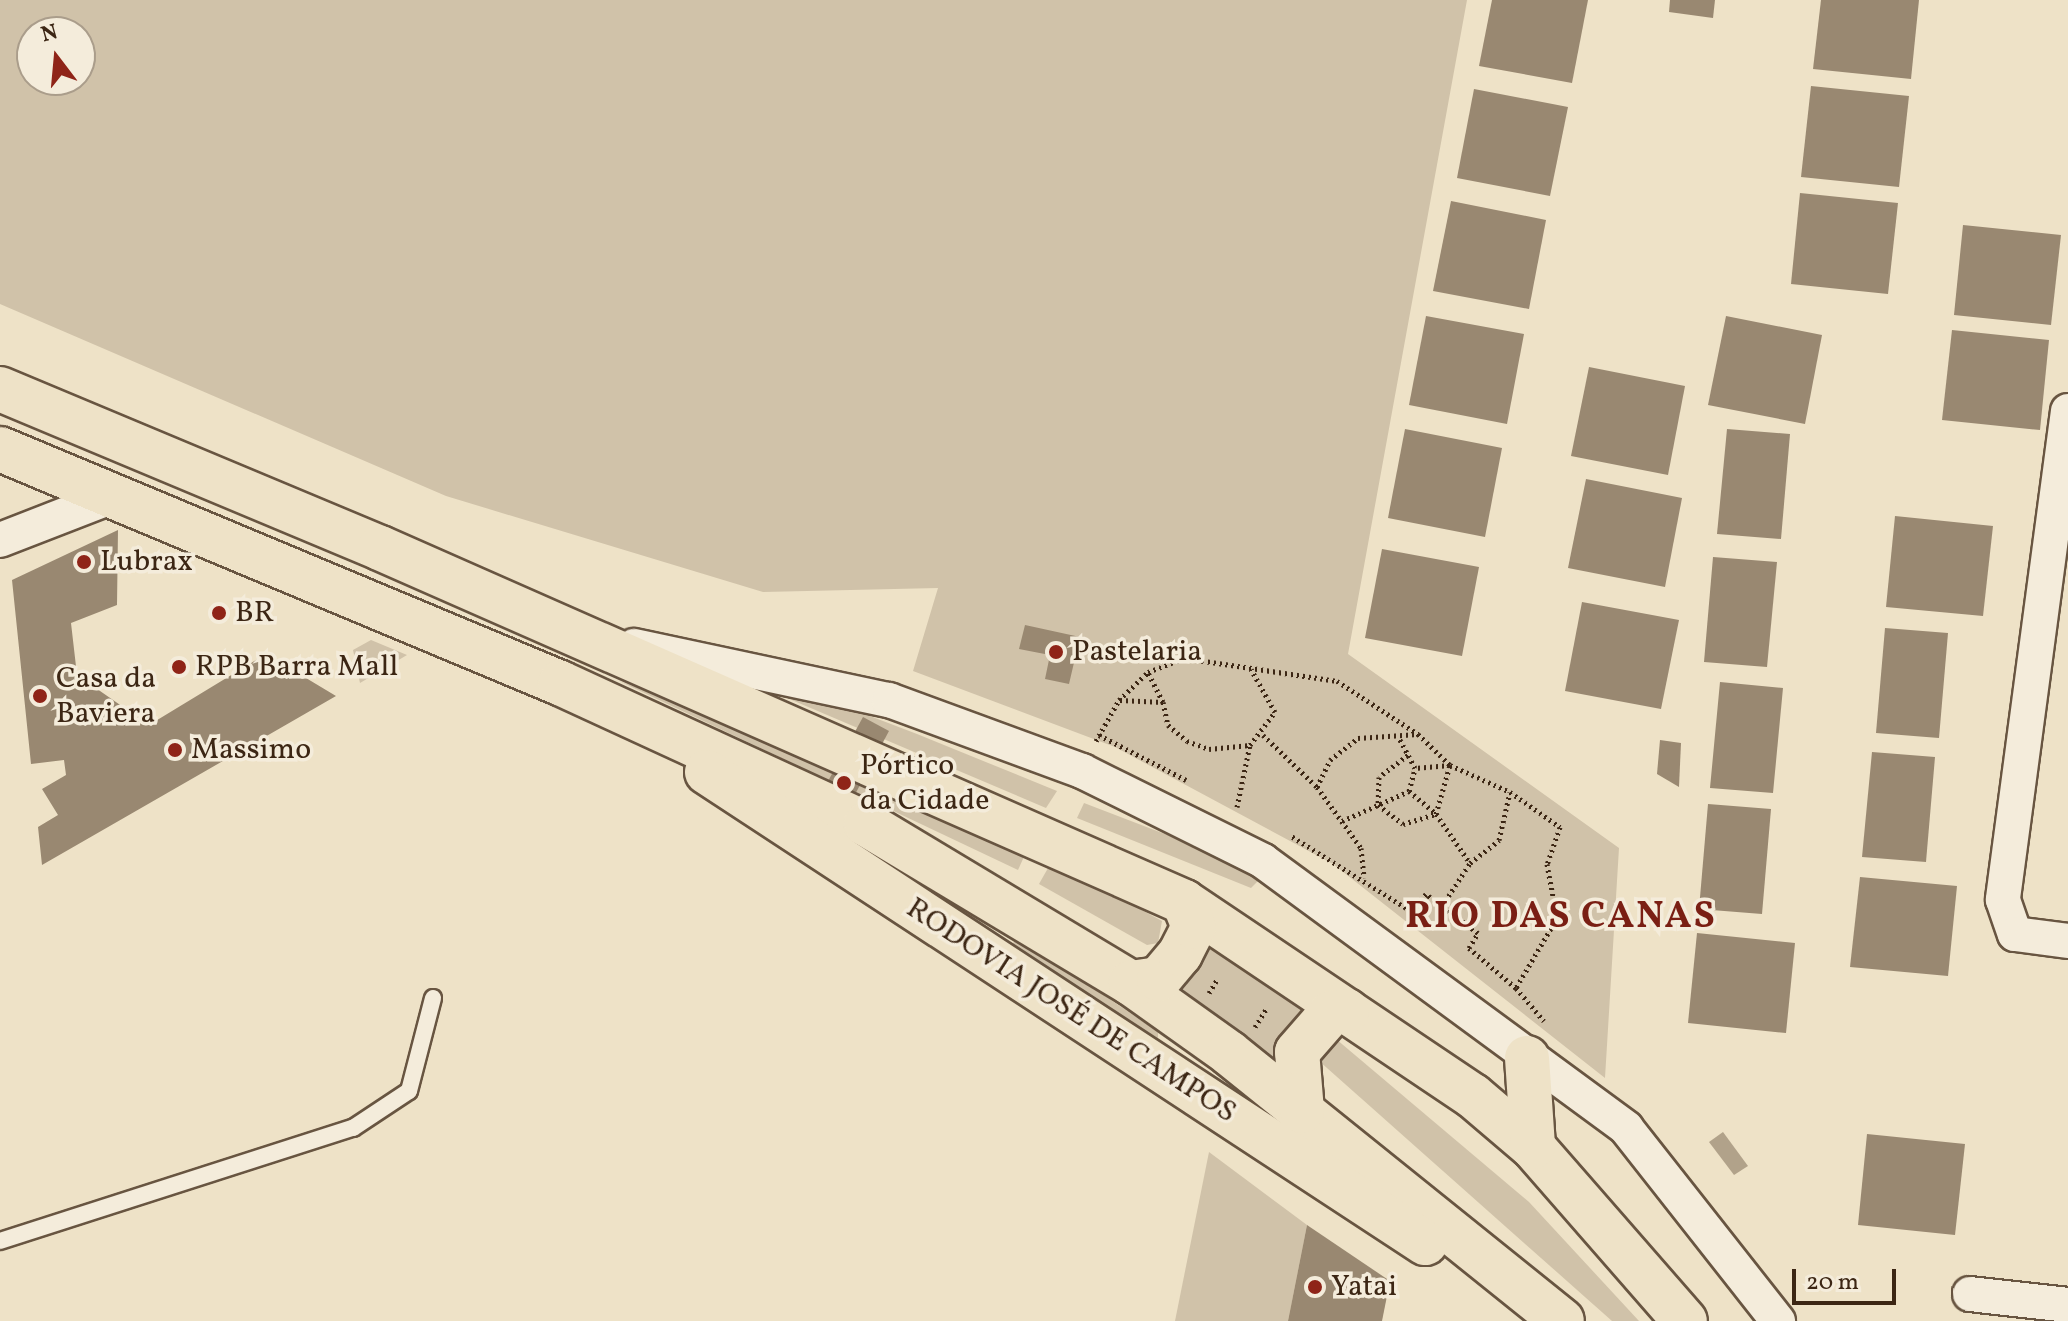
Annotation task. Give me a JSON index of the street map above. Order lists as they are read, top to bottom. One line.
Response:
{"streets":{"main road":["RODOVIA JOSÉ DE CAMPOS"]},"districts":["RIO DAS CANAS"],"places":["Lubrax","BR","Pastelaria","RPB Barra Mall","Casa da Baviera","Massimo","Pórtico da Cidade","Yatai"],"scale_bar":"20 m","north":"top"}
